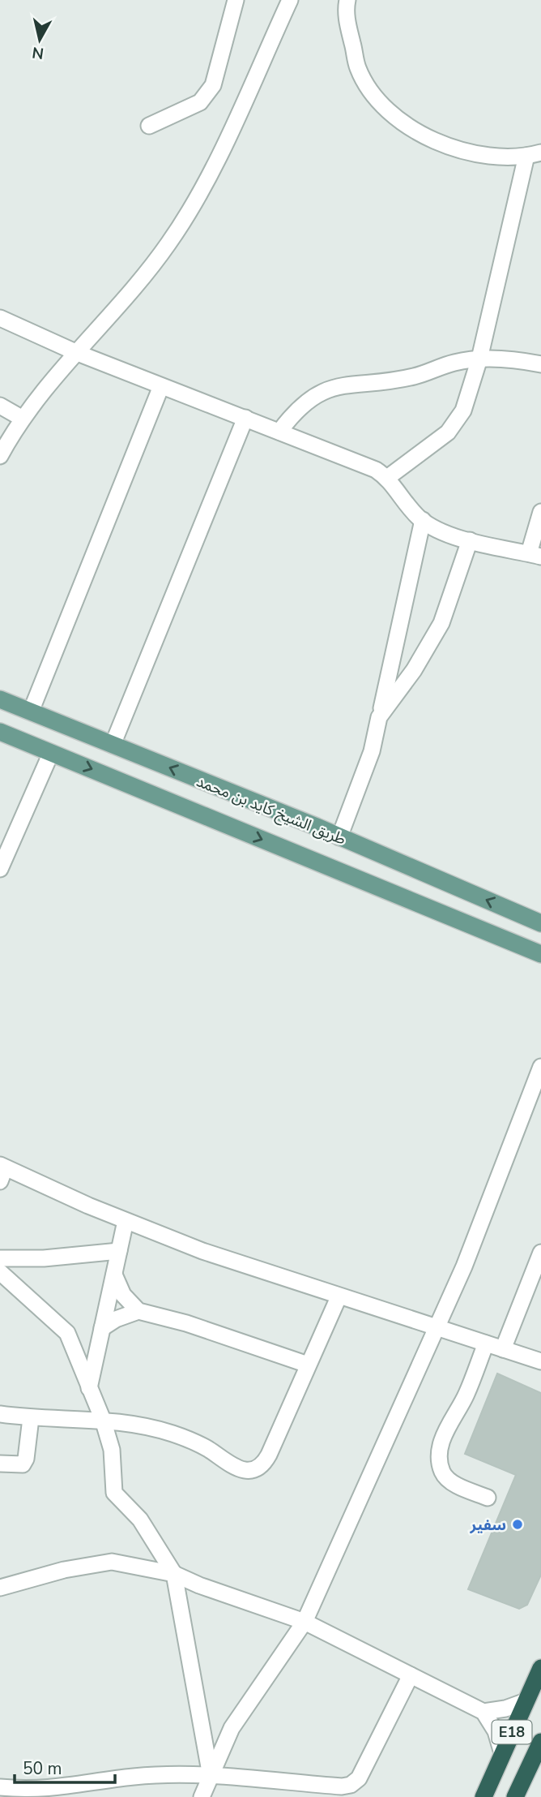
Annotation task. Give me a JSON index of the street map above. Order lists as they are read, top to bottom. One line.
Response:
{"streets":{"highway":["E18"],"main road":["طريق الشيخ كايد بن محمد"]},"places":["سفير"],"scale_bar":"50 m","north":"bottom"}
